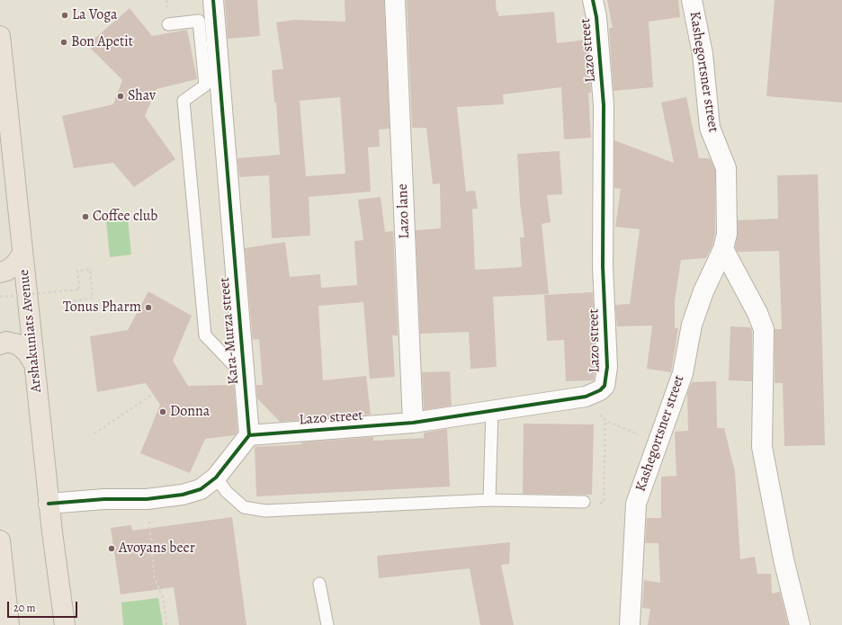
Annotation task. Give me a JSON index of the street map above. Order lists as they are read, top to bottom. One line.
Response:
{"streets":{"main road":["Arshakuniats Avenue"],"street":["Lazo street","Kashegortsner street","Lazo lane","Kara-Murza street"]},"crossings":[["Lazo street","Lazo lane"],["Lazo street","Kara-Murza street"]],"places":["La Voga","Bon Apetit","Shav","Coffee club","Tonus Pharm","Donna","Avoyans beer"],"scale_bar":"20 m"}
